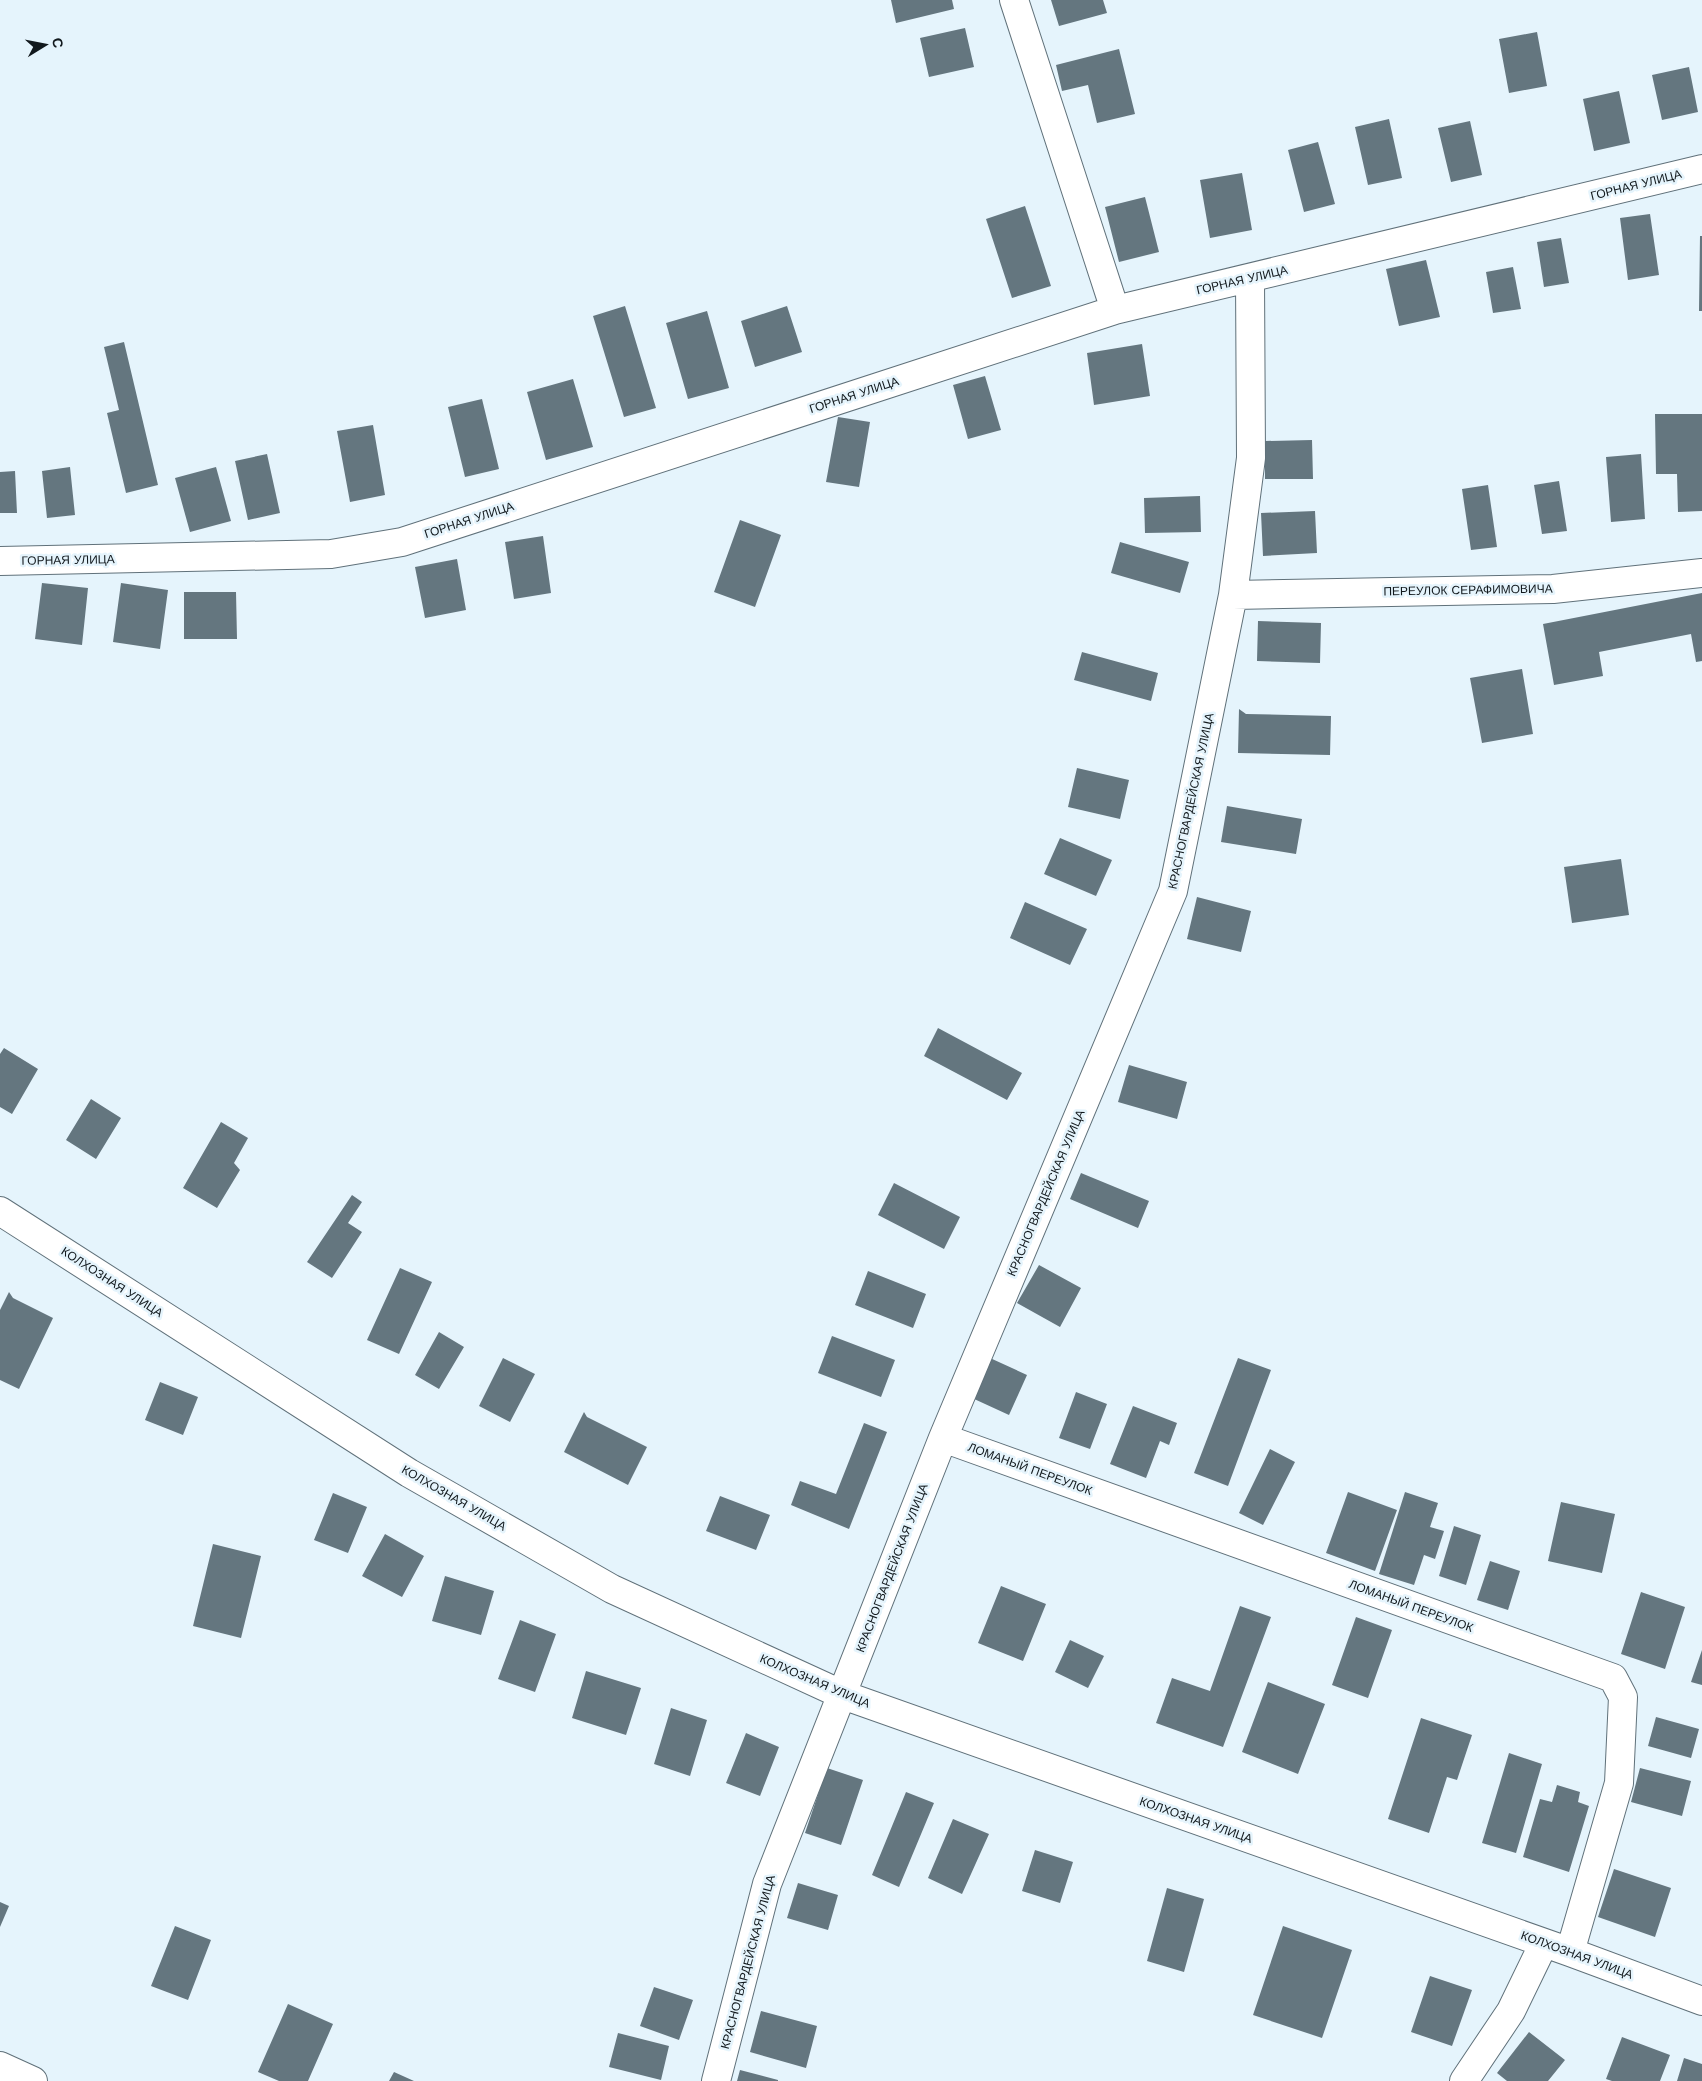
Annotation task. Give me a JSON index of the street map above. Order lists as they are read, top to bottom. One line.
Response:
{"streets":{"street":["ГОРНАЯ УЛИЦА","ПЕРЕУЛОК СЕРАФИМОВИЧА","КРАСНОГВАРДЕЙСКАЯ УЛИЦА","КОЛХОЗНАЯ УЛИЦА","ЛОМАНЫЙ ПЕРЕУЛОК"]},"crossings":[["ГОРНАЯ УЛИЦА","КРАСНОГВАРДЕЙСКАЯ УЛИЦА"],["ПЕРЕУЛОК СЕРАФИМОВИЧА","КРАСНОГВАРДЕЙСКАЯ УЛИЦА"],["КРАСНОГВАРДЕЙСКАЯ УЛИЦА","КОЛХОЗНАЯ УЛИЦА"],["КРАСНОГВАРДЕЙСКАЯ УЛИЦА","ЛОМАНЫЙ ПЕРЕУЛОК"],["КОЛХОЗНАЯ УЛИЦА","ЛОМАНЫЙ ПЕРЕУЛОК"]],"north":"right"}
